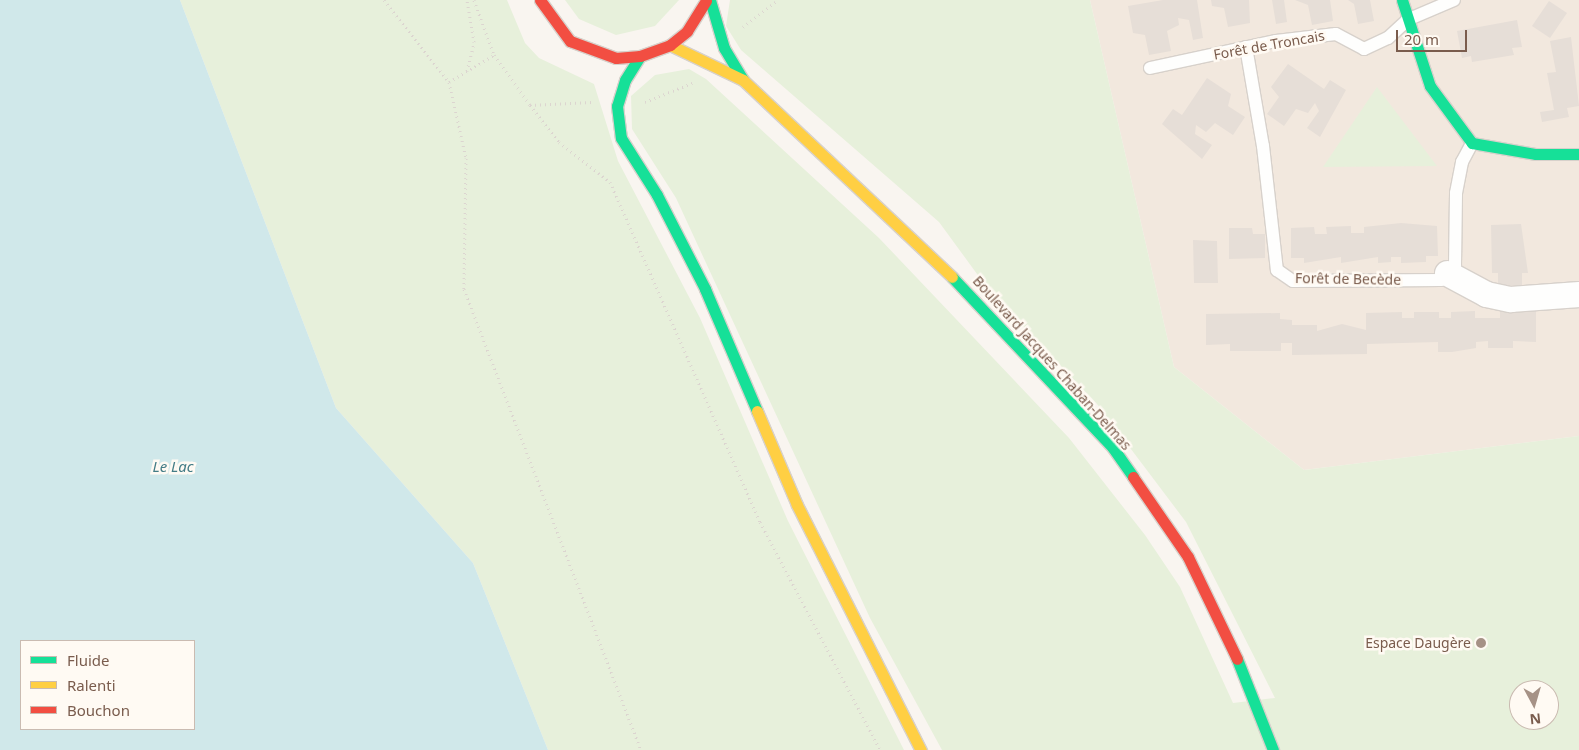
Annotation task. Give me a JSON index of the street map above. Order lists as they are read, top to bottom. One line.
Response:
{"streets":{"main road":["Boulevard Jacques Chaban-Delmas"],"lane":["Forêt de Troncais","Forêt de Becède"]},"crossings":[["Forêt de Troncais","Forêt de Becède"]],"water":["Le Lac"],"places":["Espace Daugère"],"legend":["Fluide","Ralenti","Bouchon"],"scale_bar":"20 m","north":"bottom"}
